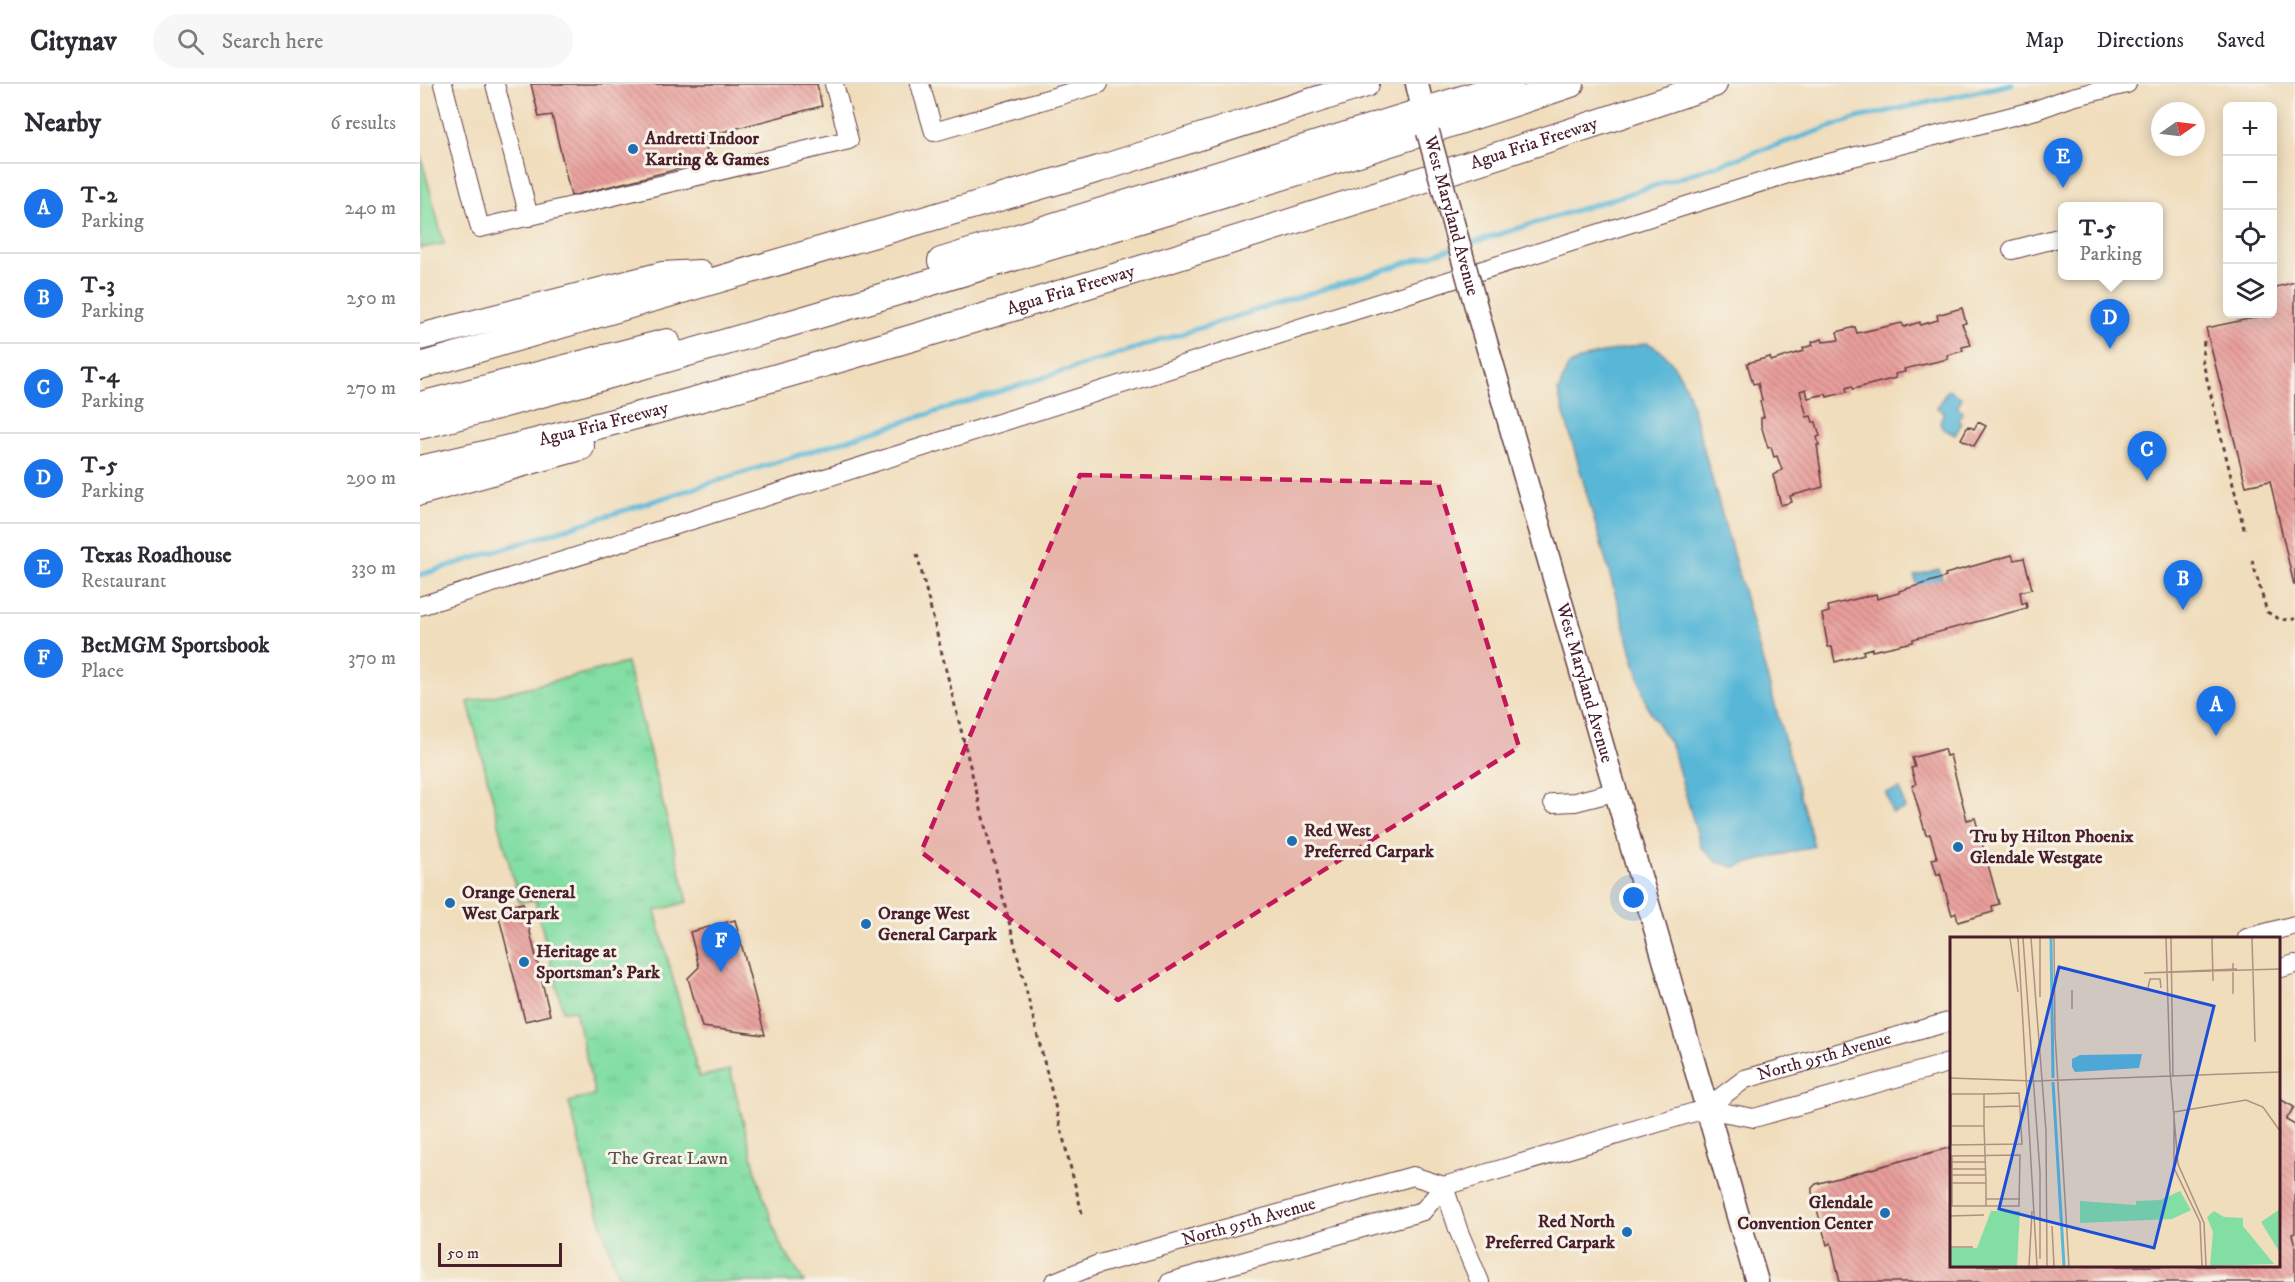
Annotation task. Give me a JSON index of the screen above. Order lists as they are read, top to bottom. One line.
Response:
{"streets":{"highway":["Agua Fria Freeway"],"main road":["West Maryland Avenue"],"street":["North 95th Avenue"]},"crossings":[["West Maryland Avenue","North 95th Avenue"]],"parks":["The Great Lawn"],"places":["Andretti Indoor Karting & Games","Red West Preferred Carpark","Tru by Hilton Phoenix Glendale Westgate","Orange General West Carpark","Orange West General Carpark","Heritage at Sportsman's Park","Glendale Convention Center","Red North Preferred Carpark"],"scale_bar":"50 m","north":"right","page":{"header":"Citynav","search":"Search here","nav":["Map","Directions","Saved"],"heading":["Nearby","6 results"],"map_buttons":["+","−"],"pins":["E","D","C","B","A","F"],"list":[{"mark":"A","name":"T-2","note":"Parking","value":"240 m"},{"mark":"B","name":"T-3","note":"Parking","value":"250 m"},{"mark":"C","name":"T-4","note":"Parking","value":"270 m"},{"mark":"D","name":"T-5","note":"Parking","value":"290 m"},{"mark":"E","name":"Texas Roadhouse","note":"Restaurant","value":"330 m"},{"mark":"F","name":"BetMGM Sportsbook","note":"Place","value":"370 m"}],"popup":["T-5","Parking"],"scale":"50 m"}}
